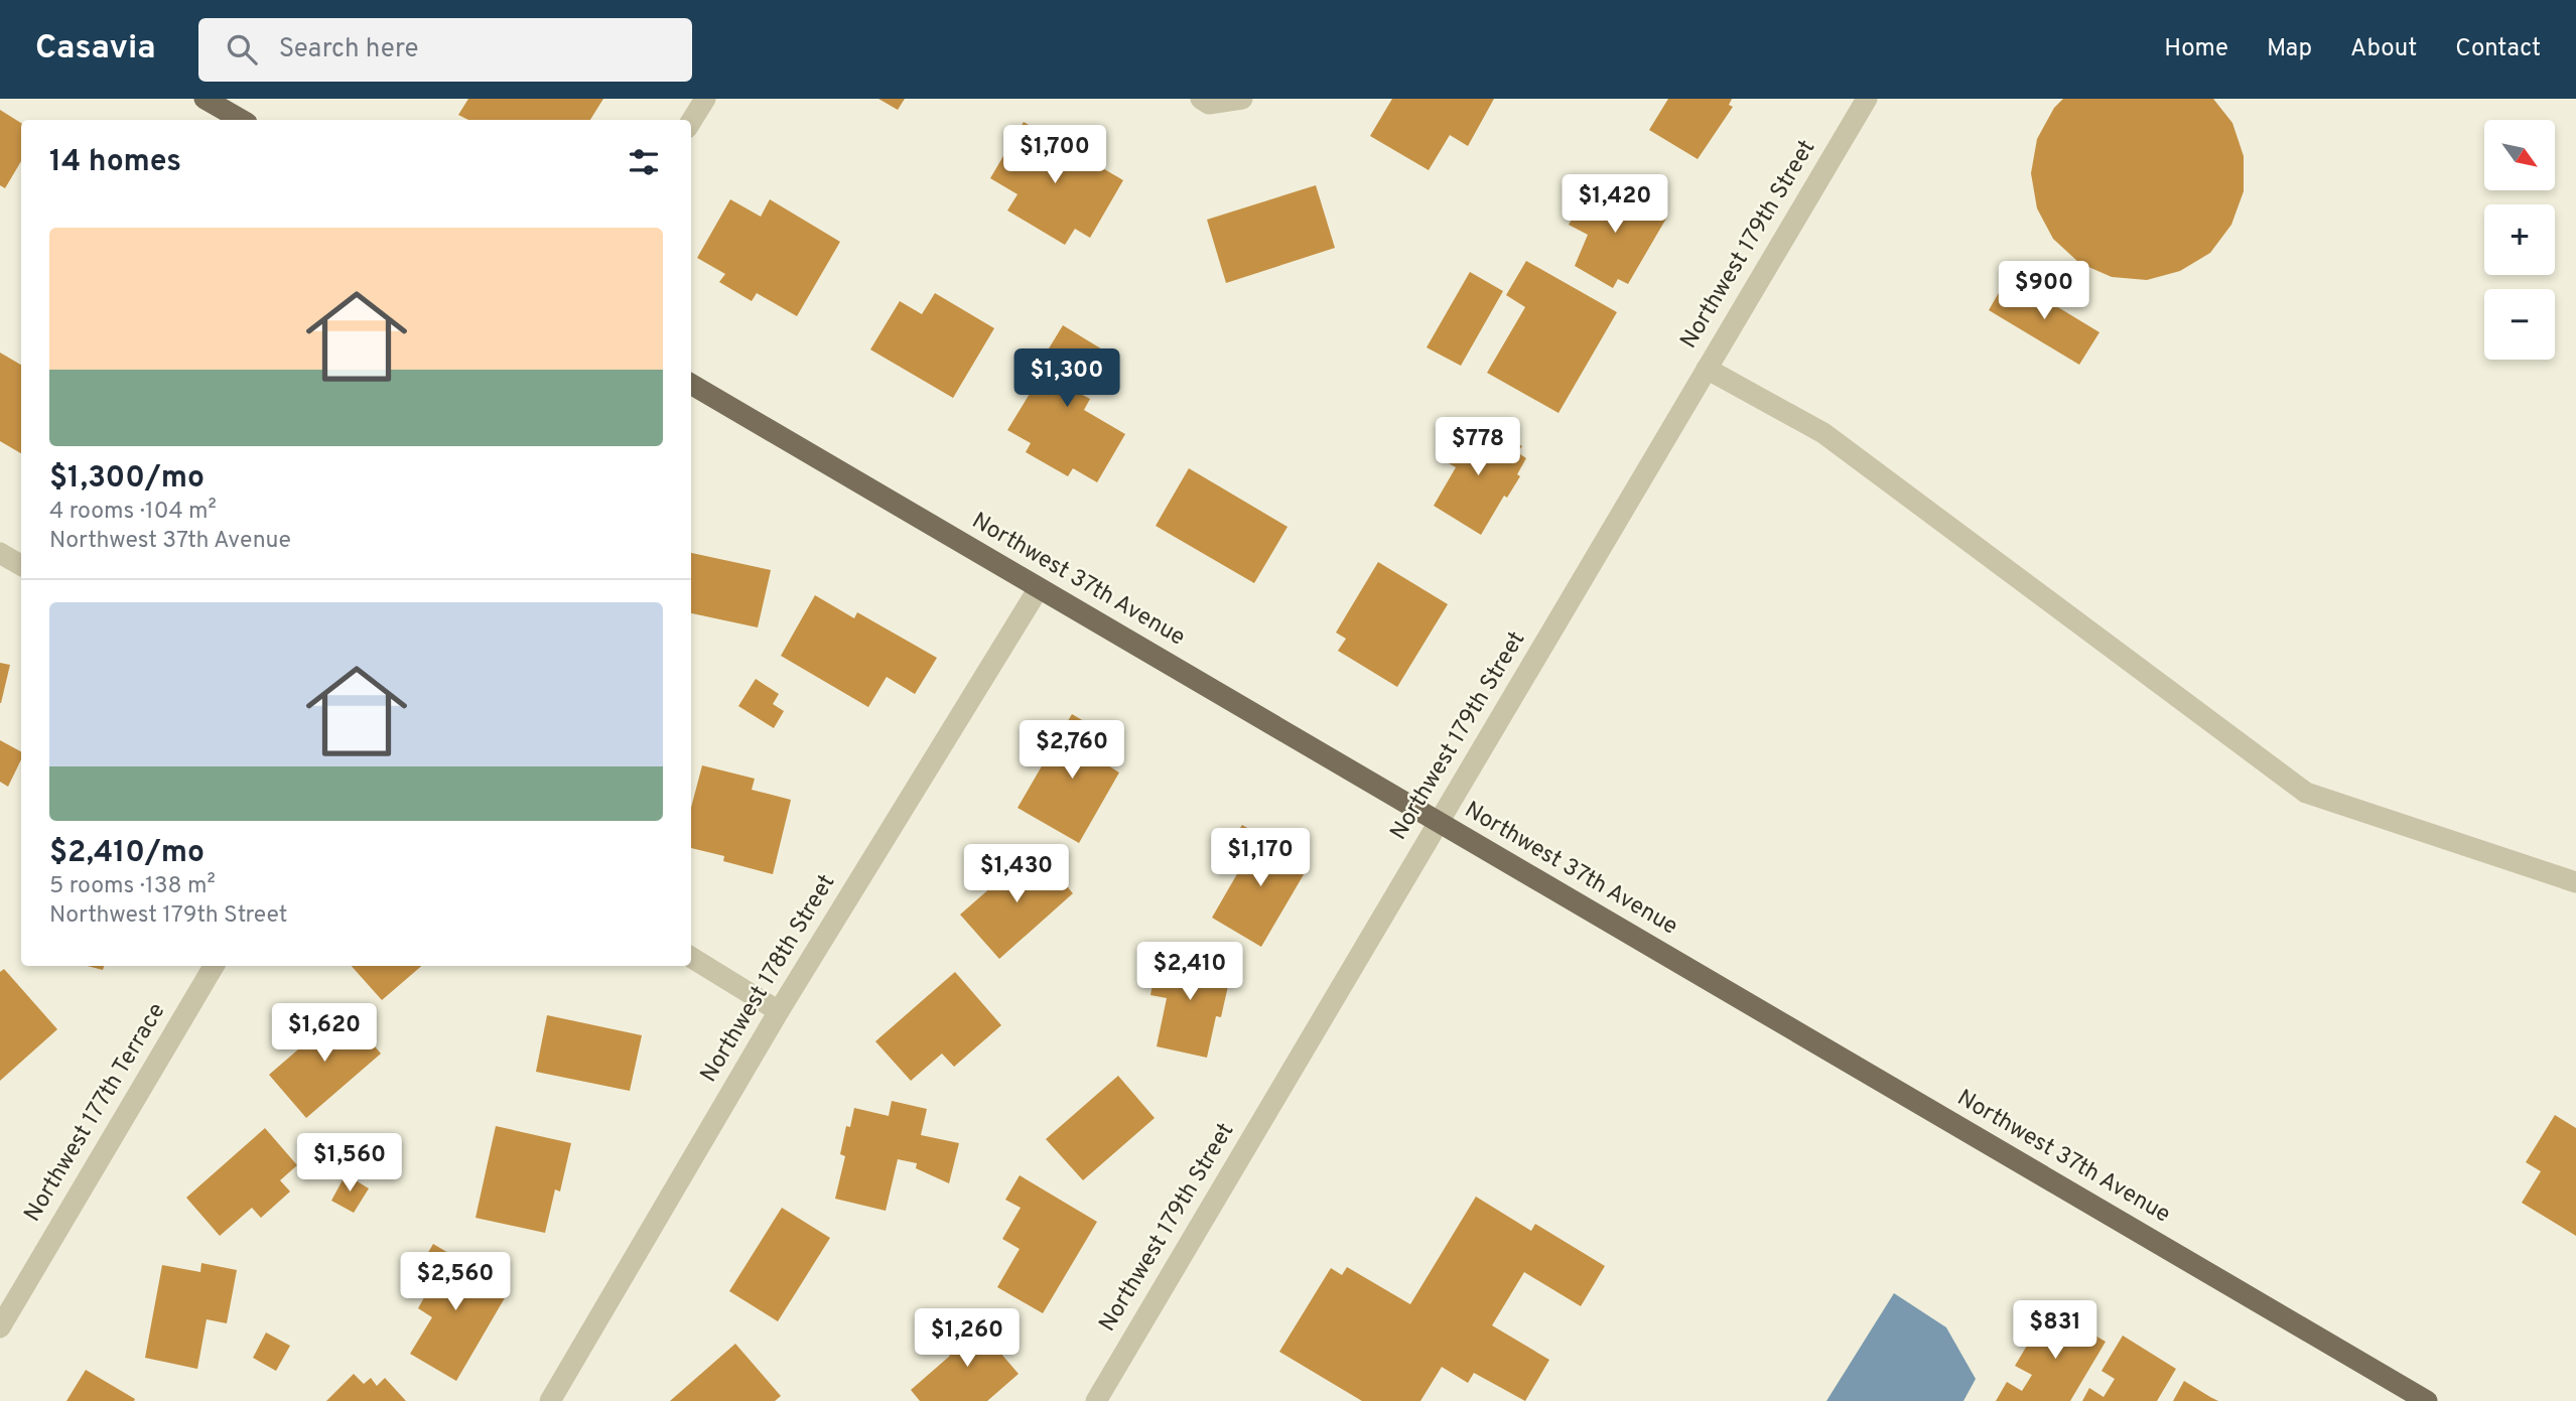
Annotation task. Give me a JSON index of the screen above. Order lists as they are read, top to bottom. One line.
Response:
{"streets":{"main road":["Northwest 37th Avenue"],"street":["Northwest 179th Street","Northwest 178th Street","Northwest 177th Terrace"]},"crossings":[["Northwest 179th Street","Northwest 37th Avenue"],["Northwest 37th Avenue","Northwest 178th Street"]],"north":"bottom right","page":{"header":"Casavia","search":"Search here","nav":["Home","Map","About","Contact"],"map_buttons":["+","−"],"heading":"14 homes","price":["$1,700","$1,420","$900","$1,300","$778","$2,760","$1,170","$1,430","$2,410","$1,620","$1,560","$2,560","$831","$1,260"],"list":[{"name":"$1,300/mo","note":"4 rooms · 104 m² · Northwest 37th Avenue"},{"name":"$2,410/mo","note":"5 rooms · 138 m² · Northwest 179th Street"}]}}
